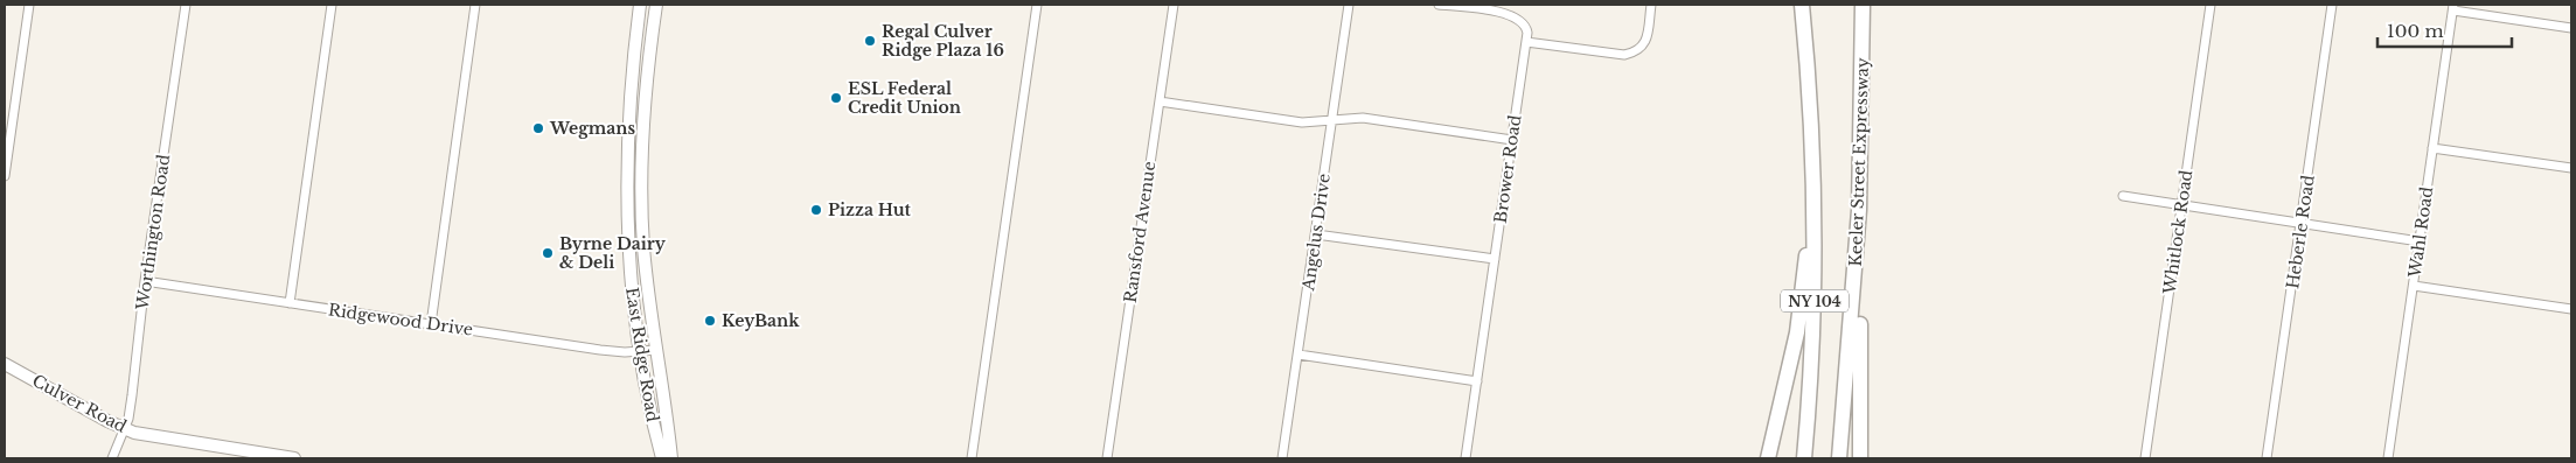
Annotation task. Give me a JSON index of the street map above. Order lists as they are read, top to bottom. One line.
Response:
{"streets":{"highway":["Keeler Street Expressway","NY 104"],"main road":["East Ridge Road","Culver Road"],"street":["Brower Road","Worthington Road","Ransford Avenue","Angelus Drive","Whitlock Road","Heberle Road","Wahl Road","Ridgewood Drive"]},"crossings":[["Worthington Road","Ridgewood Drive"],["Worthington Road","Culver Road"],["Ridgewood Drive","East Ridge Road"]],"places":["Regal Culver Ridge Plaza 16","ESL Federal Credit Union","Wegmans","Pizza Hut","Byrne Dairy & Deli","KeyBank"],"scale_bar":"100 m"}
